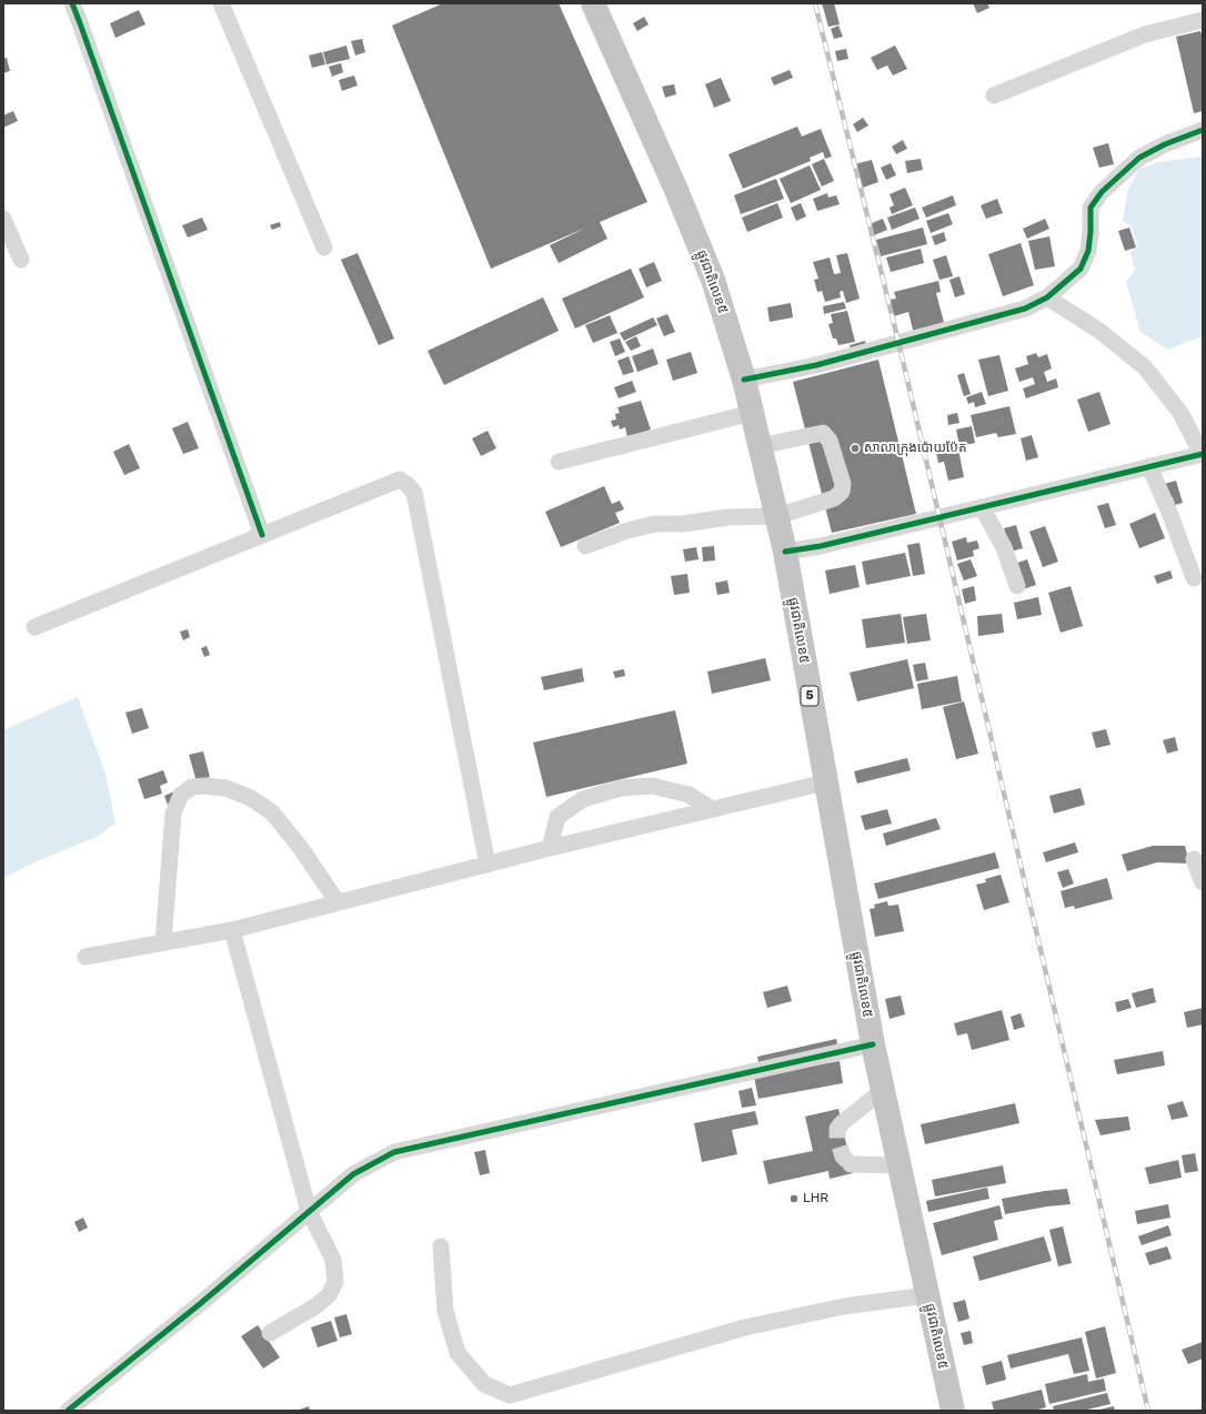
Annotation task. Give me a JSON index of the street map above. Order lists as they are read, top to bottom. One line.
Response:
{"streets":{"highway":["ផ្លូវជាតិលេខ៥","5"]},"places":["សាលាក្រុងប៉ោយប៉ែត","LHR"]}
